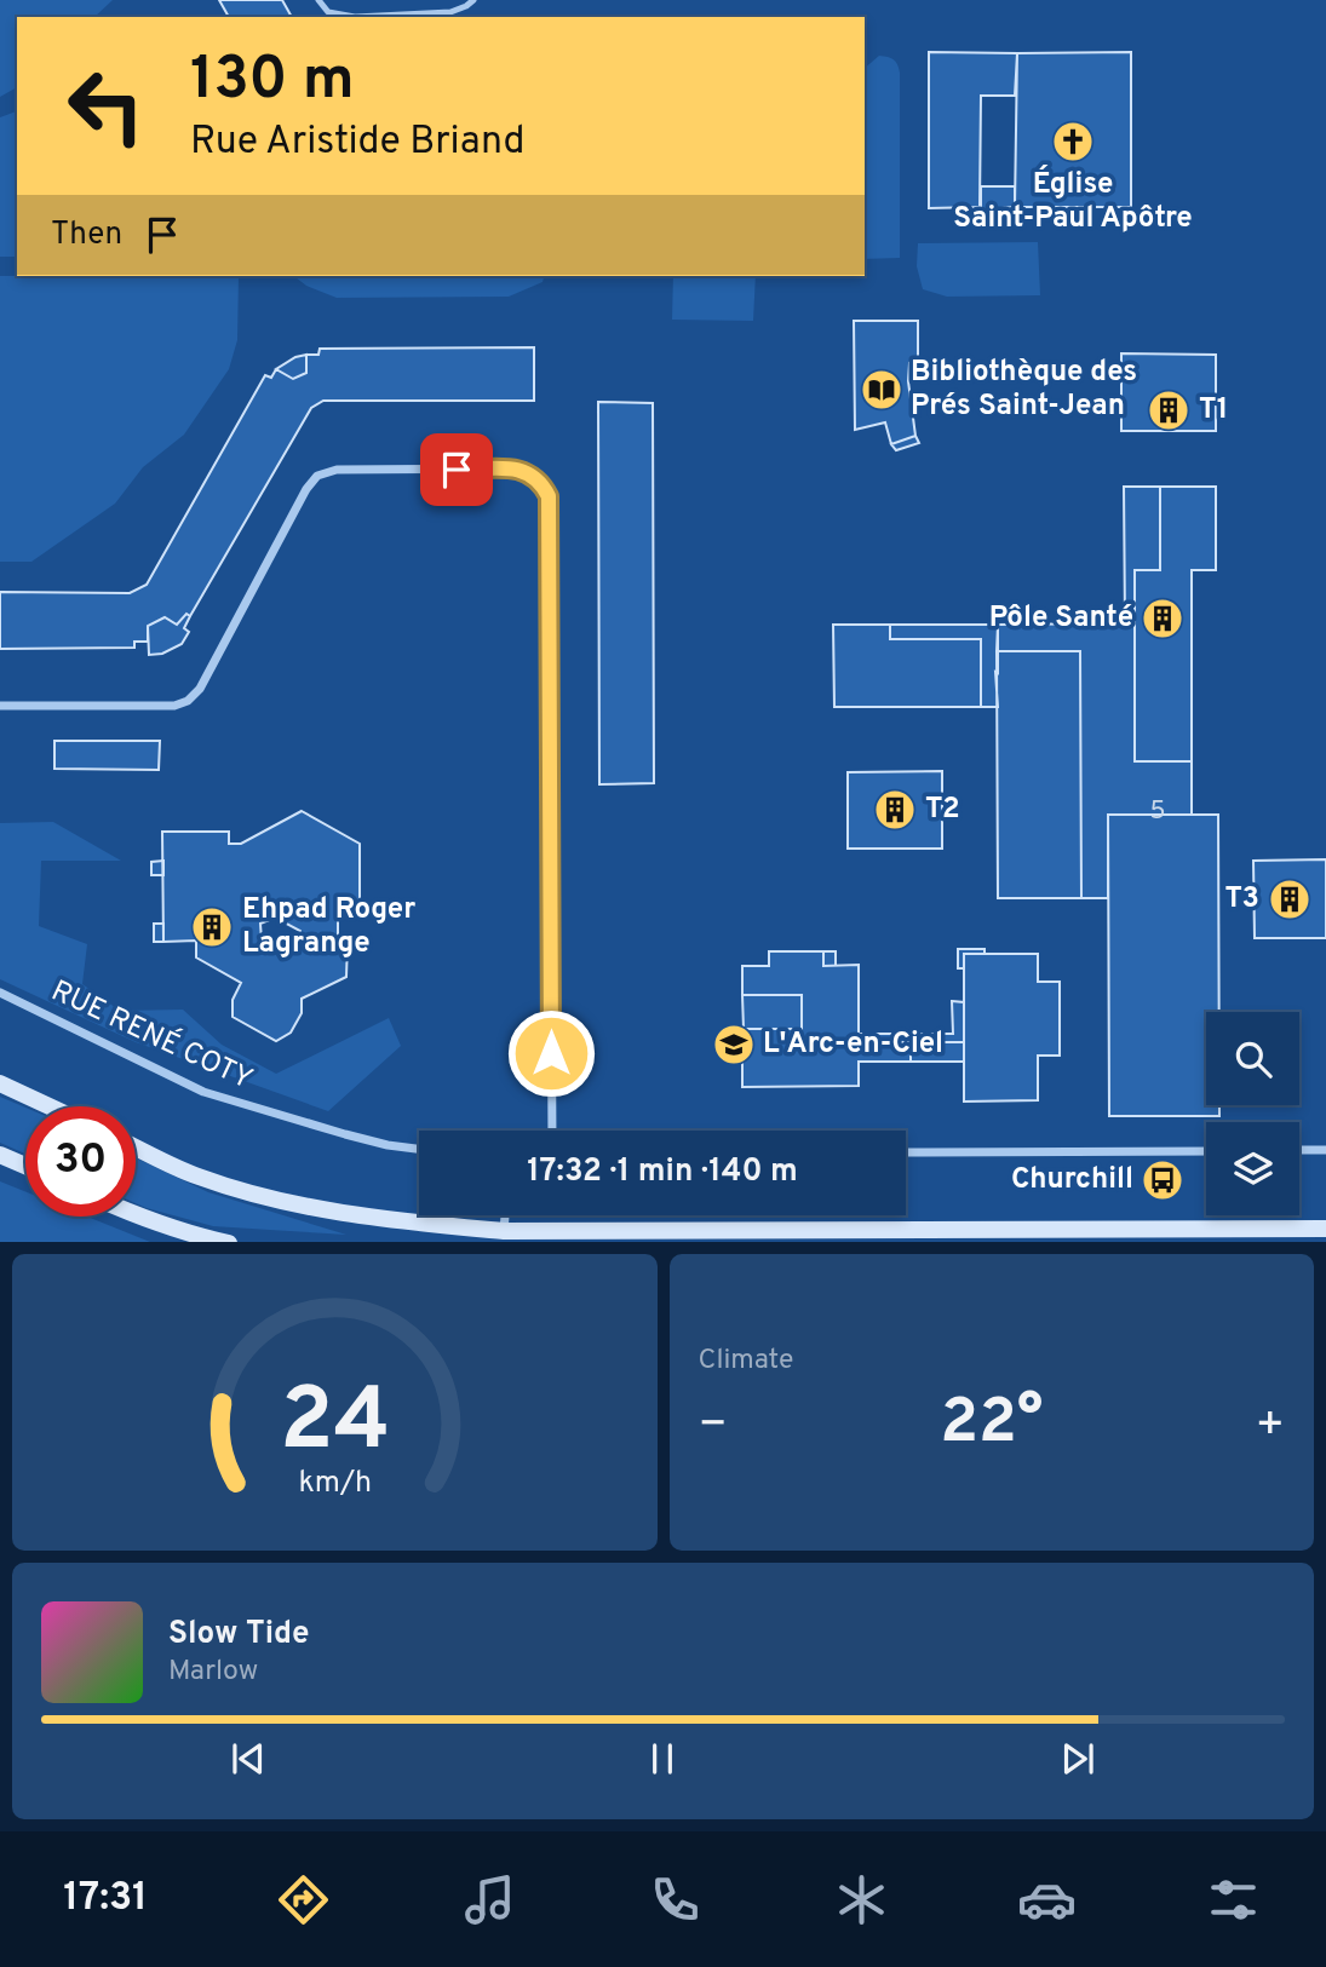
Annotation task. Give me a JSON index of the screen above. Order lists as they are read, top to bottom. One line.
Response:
{"streets":{"street":["RUE RENÉ COTY"]},"places":{"church":["Église Saint-Paul Apôtre"],"library":["Bibliothèque des Prés Saint-Jean"],"building":["T1","Pôle Santé","T2","T3","Ehpad Roger Lagrange"],"school or university":["L'Arc-en-Ciel"],"bus stop":["Churchill"]},"house_numbers":["5"],"page":{"turn":["130 m","Rue Aristide Briand"],"then":"Then","limit":"30","trip":"17:32 · 1 min · 140 m","tile":"Climate","heat":["−","22°","+"],"song":["Slow Tide","Marlow"],"tabs":"17:31","gauge":["24","km/h"]}}
